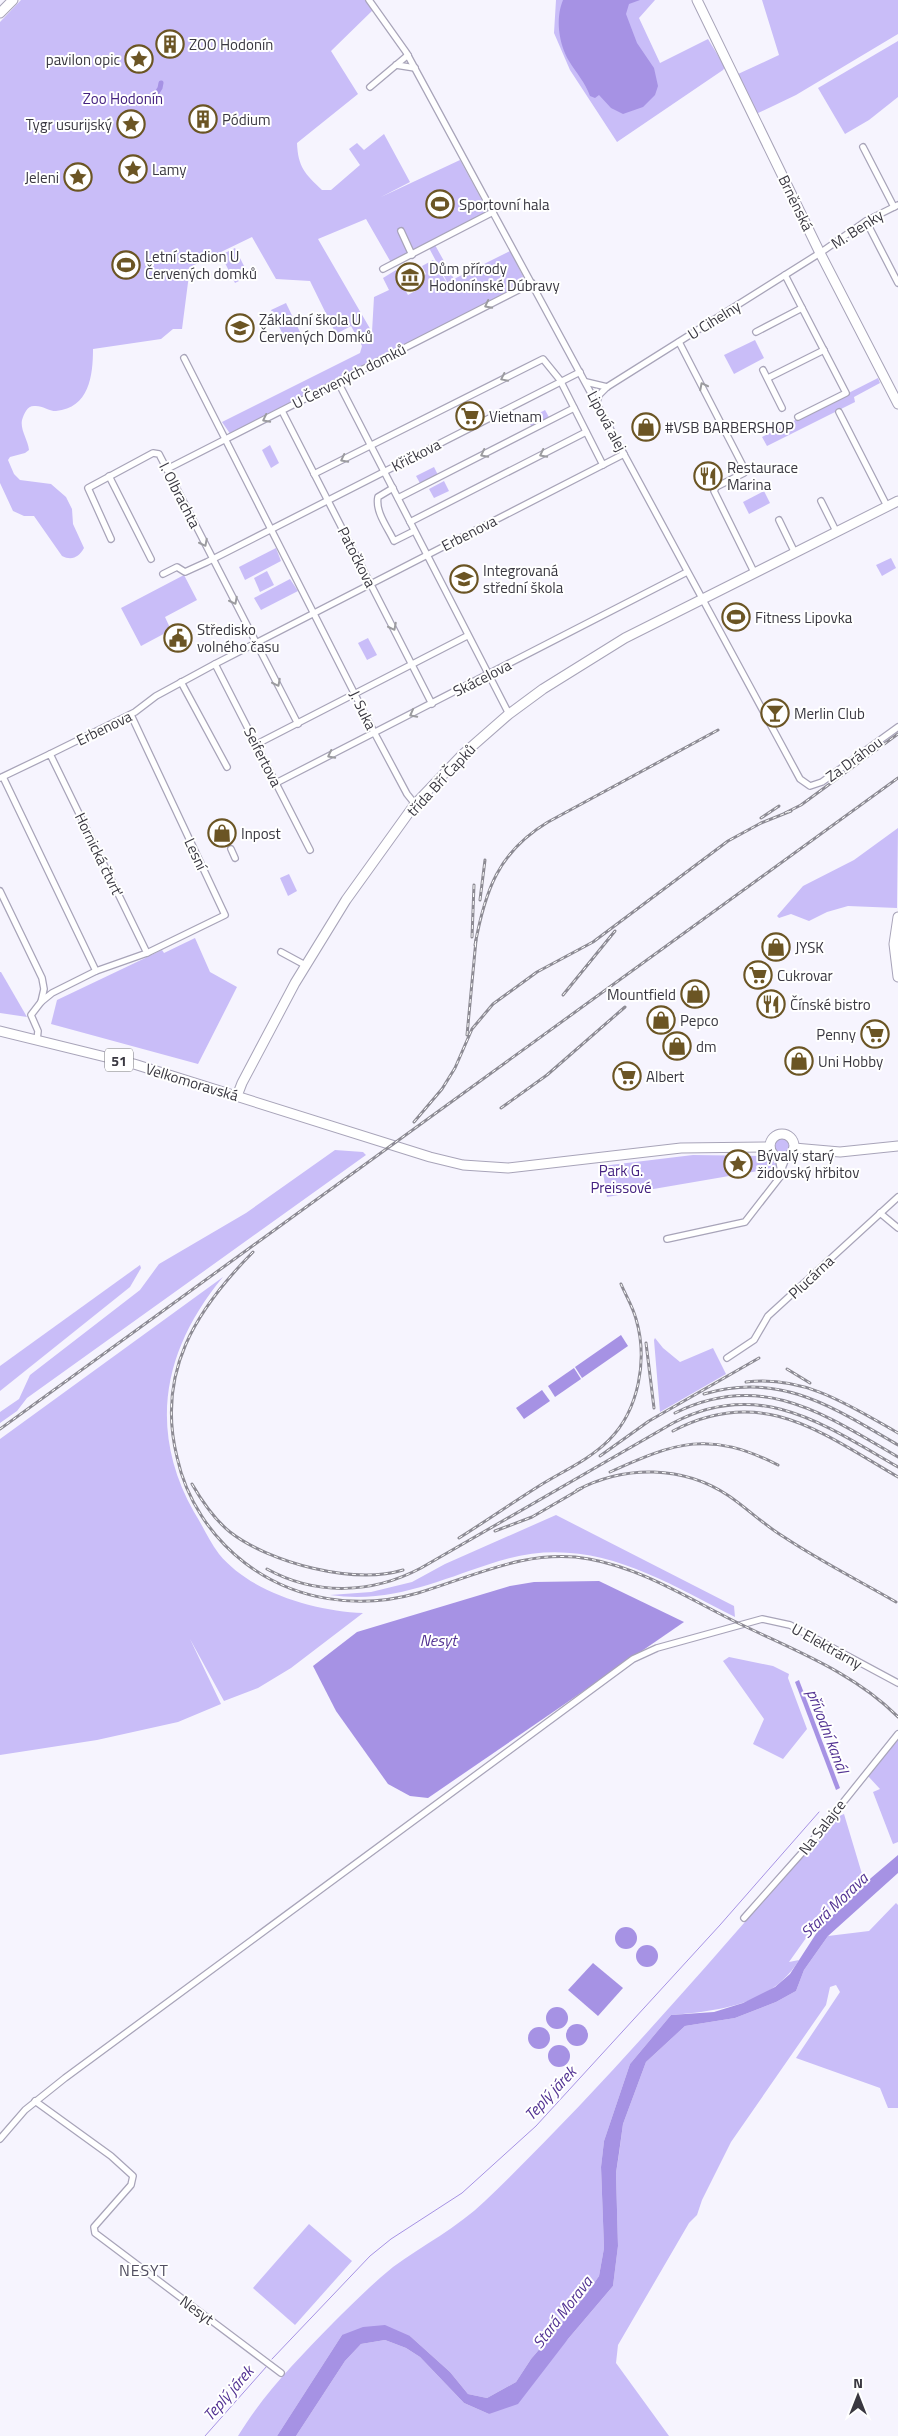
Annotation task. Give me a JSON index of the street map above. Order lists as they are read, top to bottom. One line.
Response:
{"streets":{"main road":["Brněnská","třída Bří Čapků","51","Velkomoravská"],"street":["M. Benky","U Cihelny","U Červených domků","Lipová alej","Křičkova","I. Olbrachta","Erbenova","Patočkova","Skácelova","J. Suka","Seifertova","Za Dráhou","Hornická čtvrť","Lesní","Plucárna","U Elektrárny","Na Salajce","Nesyt"]},"crossings":[["Brněnská","M. Benky"],["Brněnská","U Cihelny"],["M. Benky","U Cihelny"],["U Cihelny","Lipová alej"],["U Červených domků","Lipová alej"],["U Červených domků","I. Olbrachta"],["U Červených domků","Patočkova"],["Lipová alej","Křičkova"],["Lipová alej","Erbenova"],["Lipová alej","Skácelova"],["Lipová alej","Za Dráhou"],["Lipová alej","třída Bří Čapků"],["Křičkova","I. Olbrachta"],["Křičkova","Patočkova"],["Křičkova","J. Suka"],["I. Olbrachta","Erbenova"],["Erbenova","Patočkova"],["Erbenova","J. Suka"],["Erbenova","Seifertova"],["Erbenova","Hornická čtvrť"],["Erbenova","Lesní"],["Patočkova","Skácelova"],["Skácelova","J. Suka"],["Skácelova","Seifertova"],["J. Suka","třída Bří Čapků"],["třída Bří Čapků","Velkomoravská"],["Hornická čtvrť","Lesní"],["U Elektrárny","Nesyt"]],"one_way":["U Červených domků","I. Olbrachta"],"districts":["NESYT"],"water":["Nesyt","přívodní kanál","Stará Morava","Teplý járek"],"parks":["Zoo Hodonín","Park G. Preissové"],"places":{"building":["ZOO Hodonín","Pódium"],"place":["pavilon opic","Tygr usurijský","Lamy","Jeleni","Bývalý starý židovský hřbitov"],"sports":["Sportovní hala","Letní stadion U Červených domků","Fitness Lipovka"],"museum":["Dům přírody Hodonínské Dúbravy"],"school or university":["Základní škola U Červených Domků","Integrovaná střední škola"],"supermarket":["Vietnam","Cukrovar","Penny","Albert"],"shop":["#VSB BARBERSHOP","Inpost","JYSK","Mountfield","Pepco","dm","Uni Hobby"],"restaurant":["Restaurace Marina","Čínské bistro"],"public building":["Středisko volného času"],"bar":["Merlin Club"]},"north":"top"}
